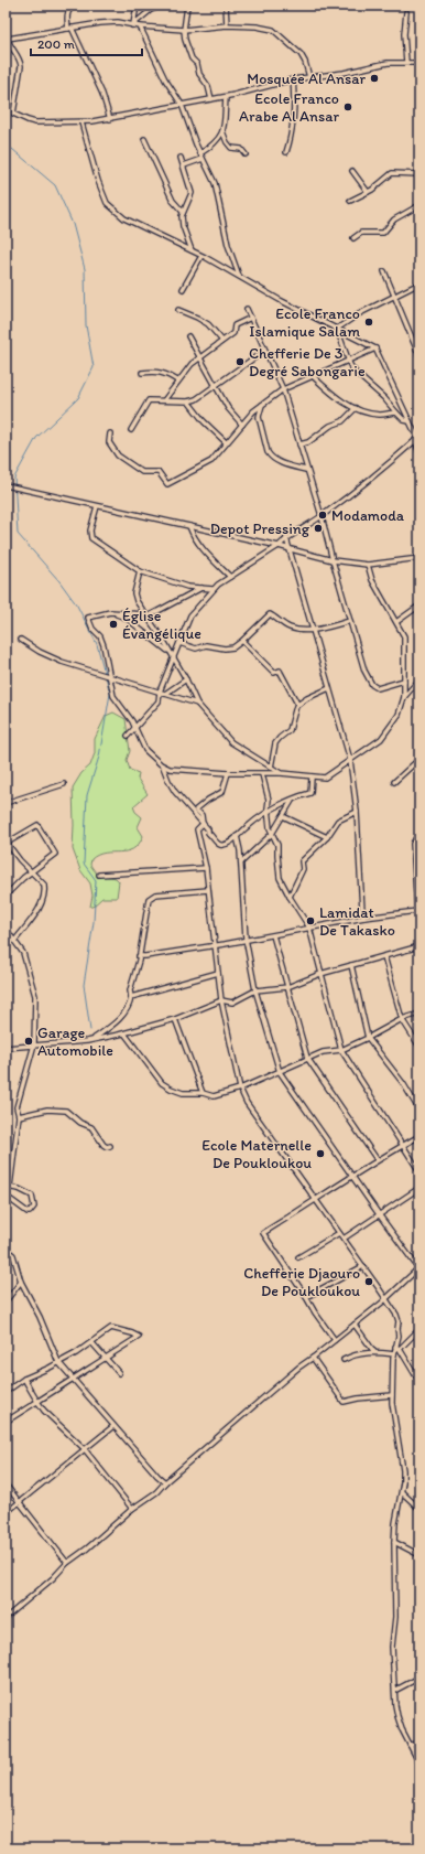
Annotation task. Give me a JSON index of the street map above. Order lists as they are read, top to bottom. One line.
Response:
{"places":["Mosquée Al Ansar","Ecole Franco Arabe Al Ansar","Ecole Franco Islamique Salam","Chefferie De 3 Degré Sabongarie","Modamoda","Depot Pressing","Église Évangélique","Lamidat De Takasko","Garage Automobile","Ecole Maternelle De Poukloukou","Chefferie Djaouro De Poukloukou"],"scale_bar":"200 m"}
